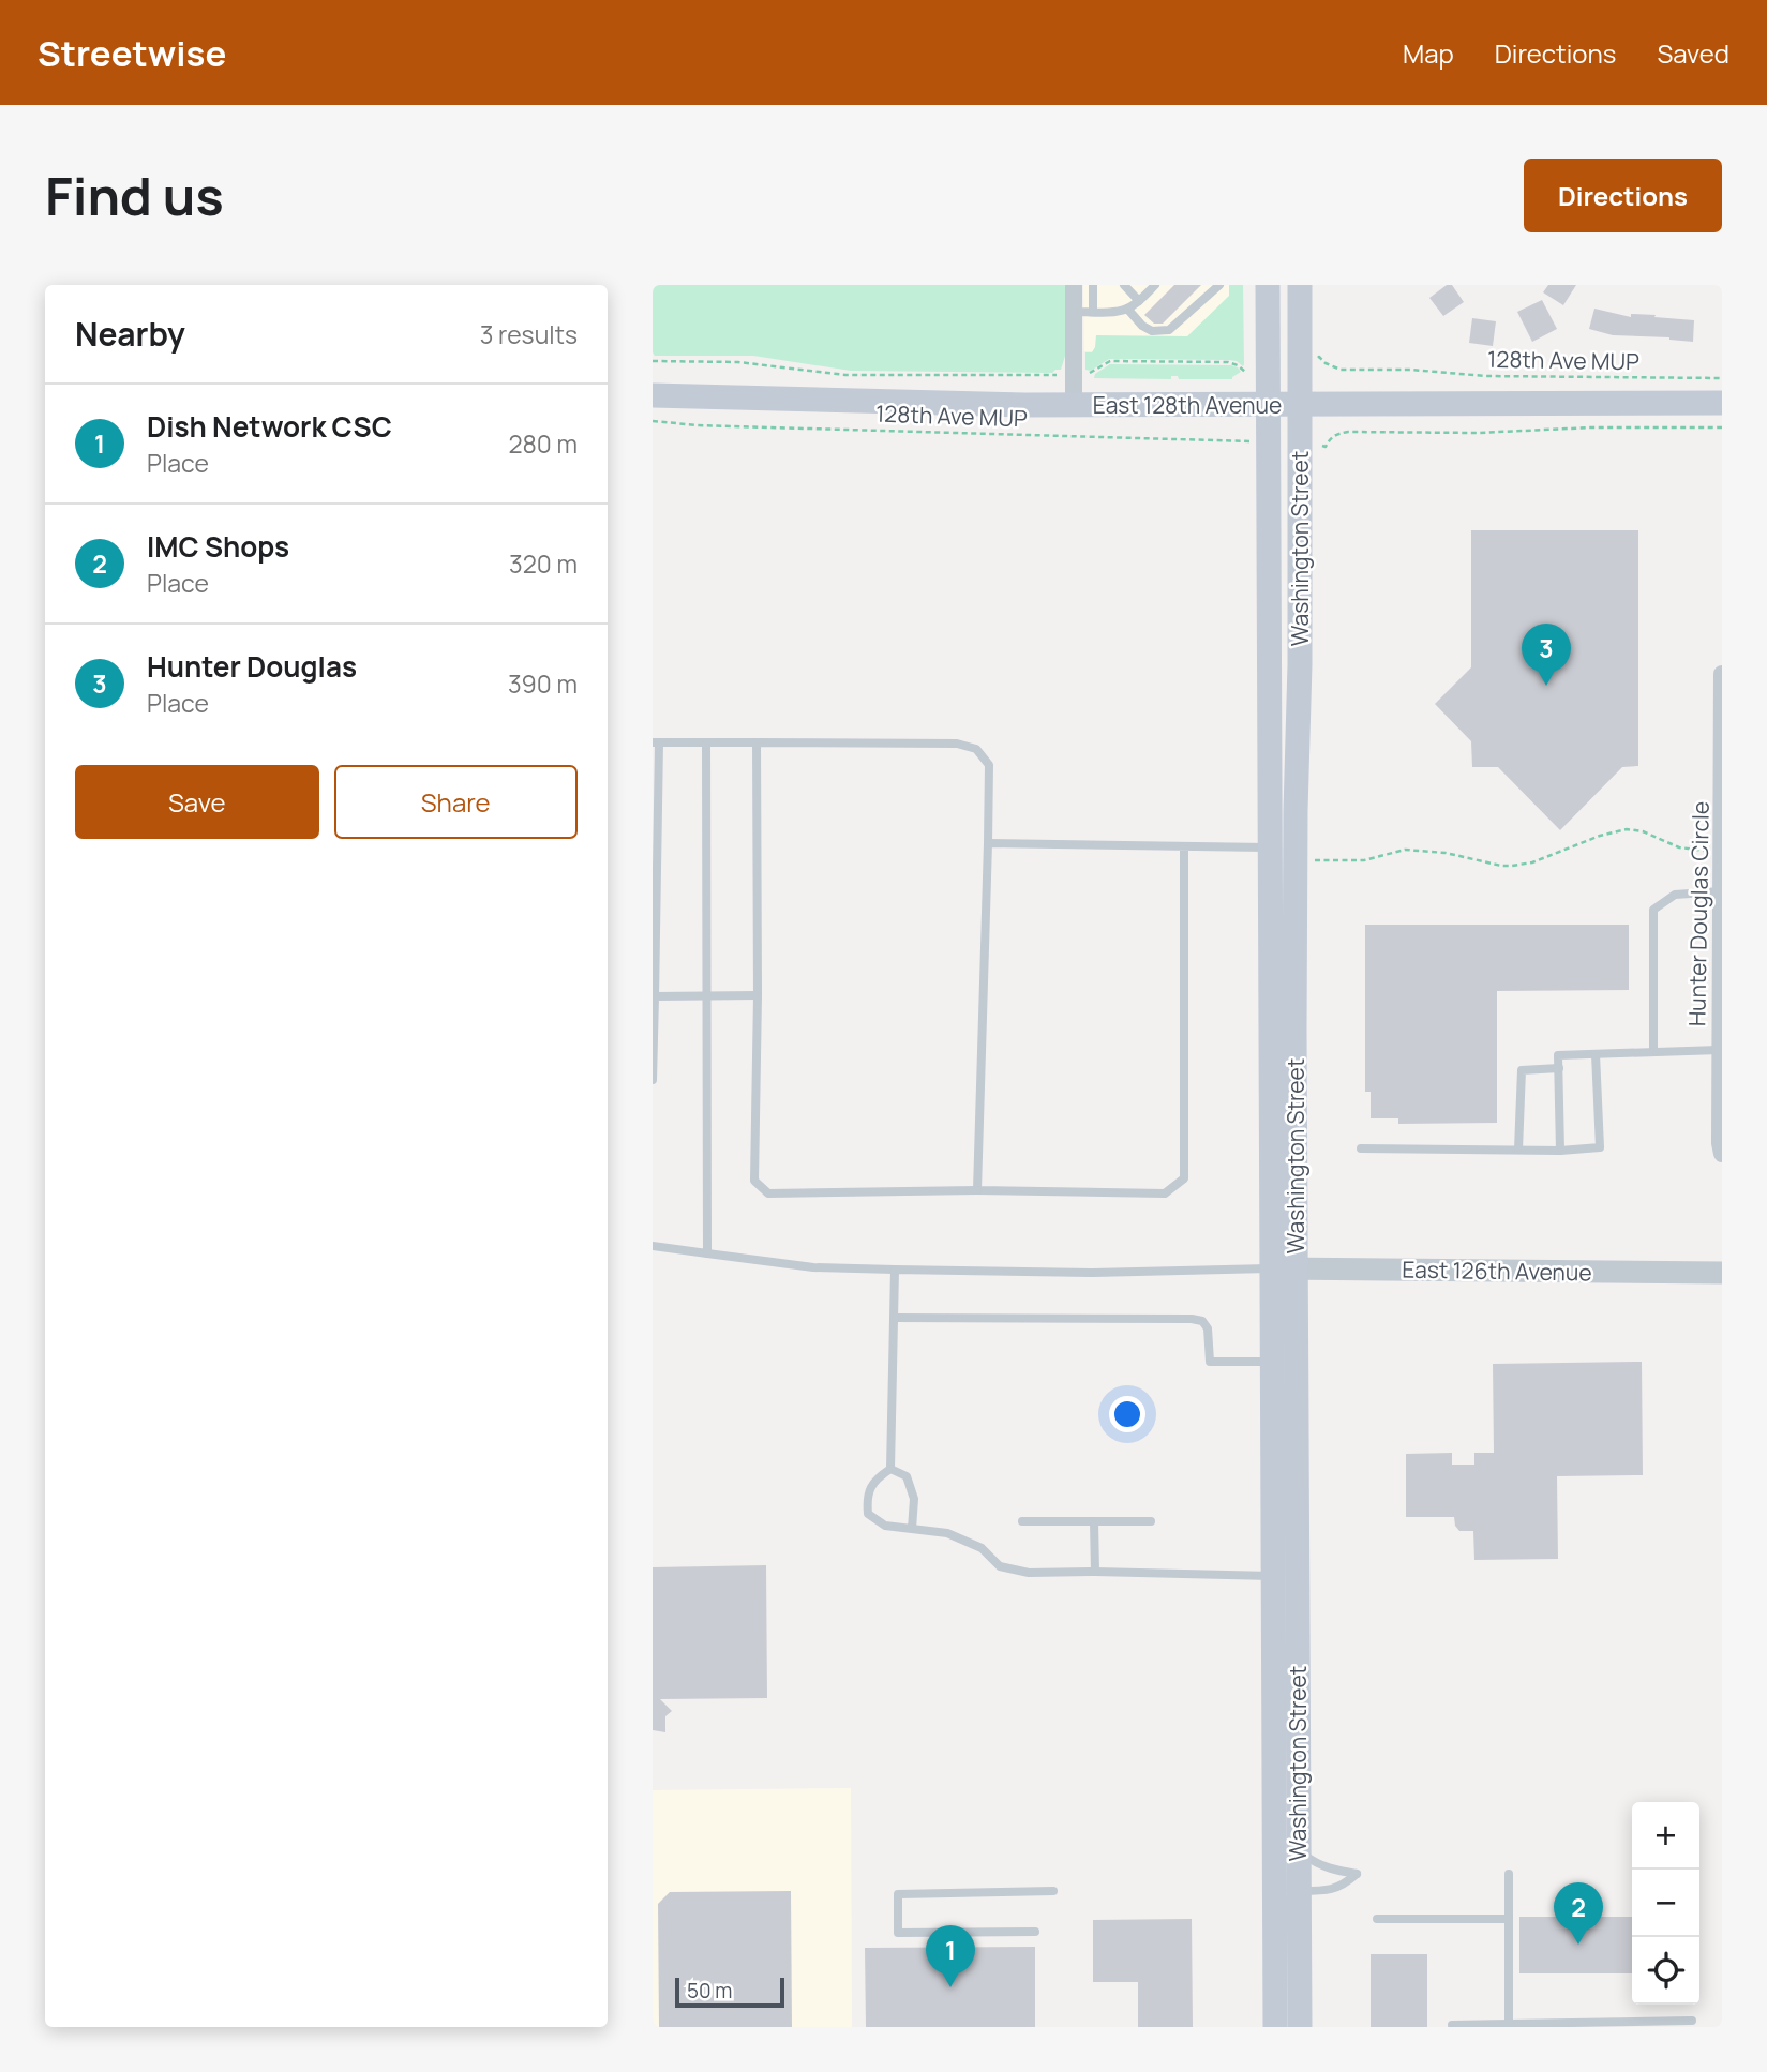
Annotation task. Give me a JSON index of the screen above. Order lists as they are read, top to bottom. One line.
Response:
{"streets":{"main road":["East 128th Avenue","Washington Street"],"street":["Hunter Douglas Circle","East 126th Avenue"],"path":["128th Ave MUP"]},"crossings":[["East 128th Avenue","Washington Street"],["Washington Street","East 126th Avenue"]],"scale_bar":"50 m","page":{"header":"Streetwise","nav":["Map","Directions","Saved"],"buttons":["Directions",["Save","Share"]],"title":"Find us","heading":["Nearby","3 results"],"list":[{"mark":"1","name":"Dish Network CSC","note":"Place","value":"280 m"},{"mark":"2","name":"IMC Shops","note":"Place","value":"320 m"},{"mark":"3","name":"Hunter Douglas","note":"Place","value":"390 m"}],"pins":["3","2","1"],"map_buttons":["+","−"],"scale":"50 m"}}
